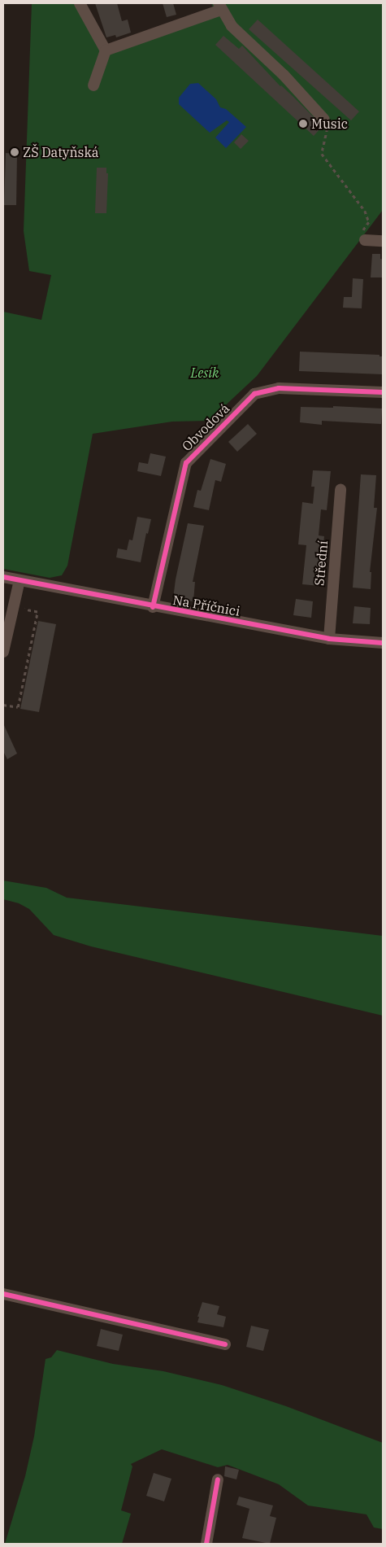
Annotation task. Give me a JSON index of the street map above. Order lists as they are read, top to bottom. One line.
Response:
{"streets":{"street":["Obvodová","Střední","Na Příčnici"]},"crossings":[["Obvodová","Na Příčnici"],["Střední","Na Příčnici"]],"parks":["Lesík"],"places":["Music","ZŠ Datyňská"]}
